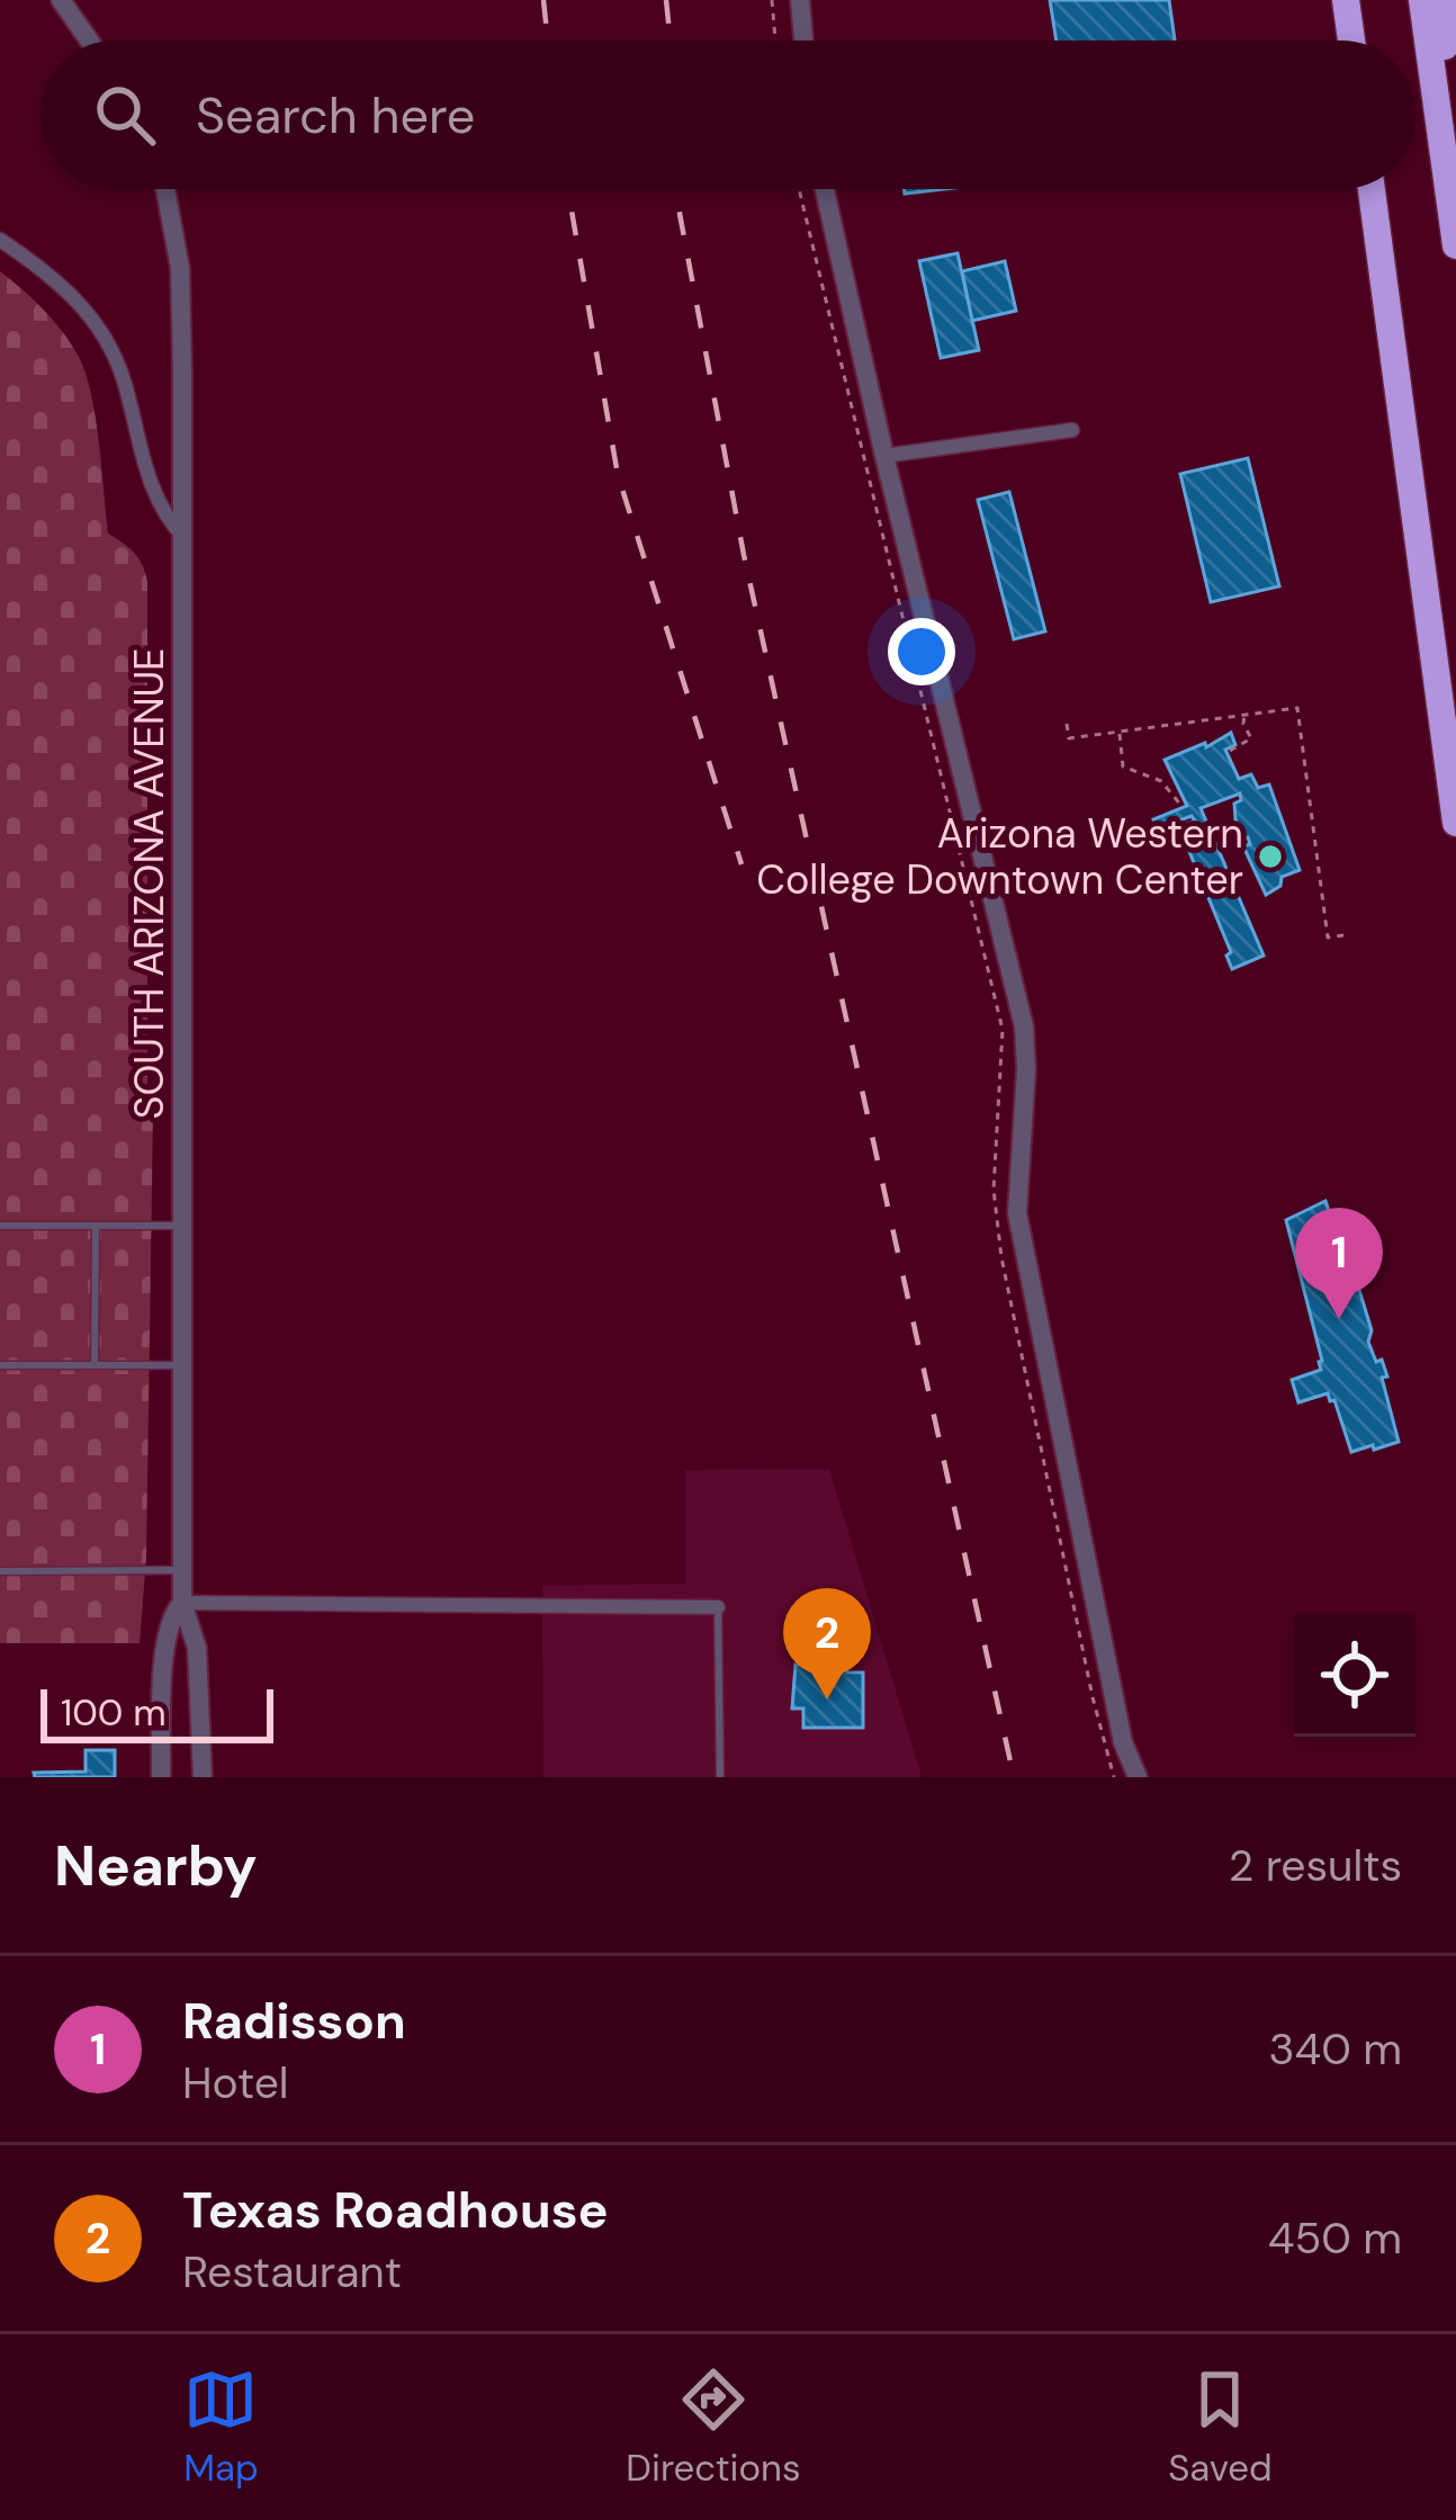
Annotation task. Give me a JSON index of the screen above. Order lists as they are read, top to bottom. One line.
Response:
{"streets":{"street":["SOUTH ARIZONA AVENUE"]},"places":["Arizona Western College Downtown Center"],"scale_bar":"100 m","page":{"search":"Search here","pins":["1","2"],"scale":"100 m","heading":["Nearby","2 results"],"list":[{"mark":"1","name":"Radisson","note":"Hotel","value":"340 m"},{"mark":"2","name":"Texas Roadhouse","note":"Restaurant","value":"450 m"}],"nav":["Map","Directions","Saved"]}}
